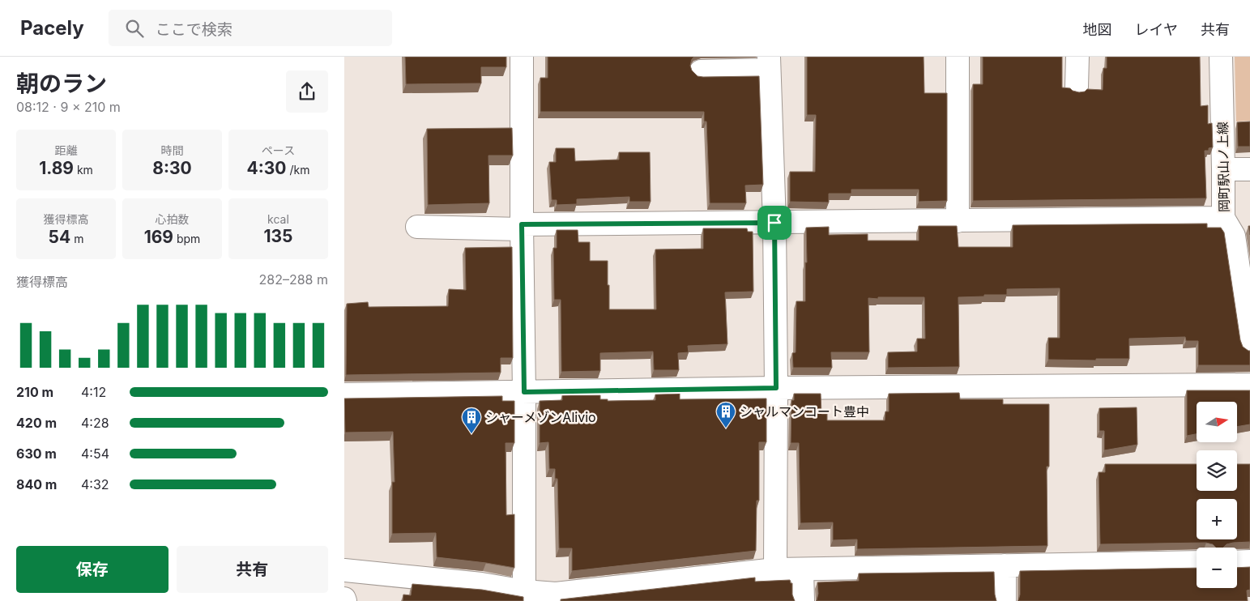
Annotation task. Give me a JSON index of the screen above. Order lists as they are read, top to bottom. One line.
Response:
{"streets":{"street":["岡町駅山ノ上線"]},"places":{"building":["シャルマンコート豊中","シャーメゾンAlivio"]},"north":"right","page":{"header":"Pacely","search":"ここで検索","nav":["地図","レイヤ","共有"],"heading":["朝のラン","08:12 · 9 × 210 m"],"stats":[["距離","1.89 km"],["時間","8:30"],["ペース","4:30 /km"],["獲得標高","54 m"],["心拍数","169 bpm"],["kcal","135"]],"chart":["獲得標高","282–288 m"],"list":[{"name":"210 m","note":"4:12"},{"name":"420 m","note":"4:28"},{"name":"630 m","note":"4:54"},{"name":"840 m","note":"4:32"}],"map_buttons":["+","−"],"buttons":["保存","共有"]}}
